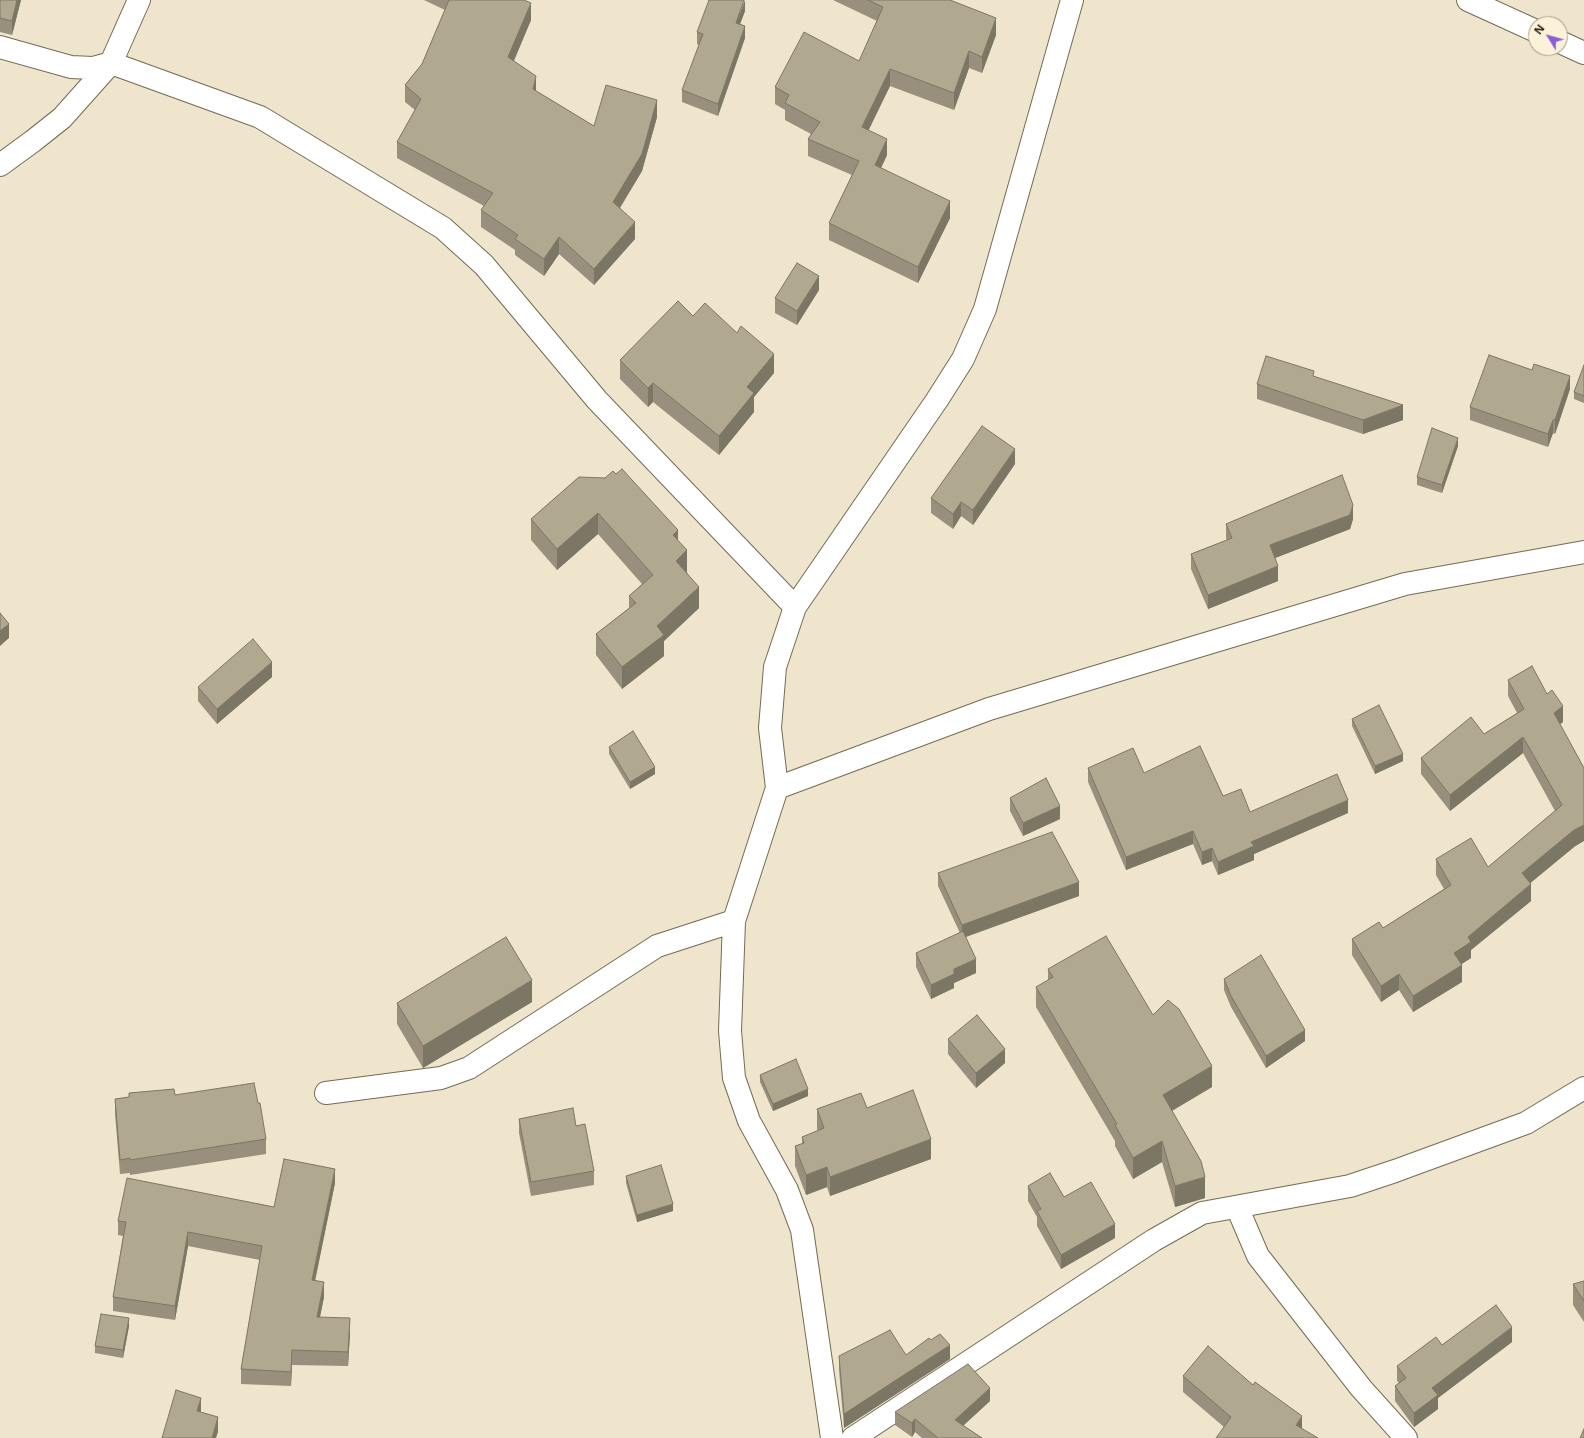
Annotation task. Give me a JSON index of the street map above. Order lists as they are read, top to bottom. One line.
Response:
{"north":"top left"}
